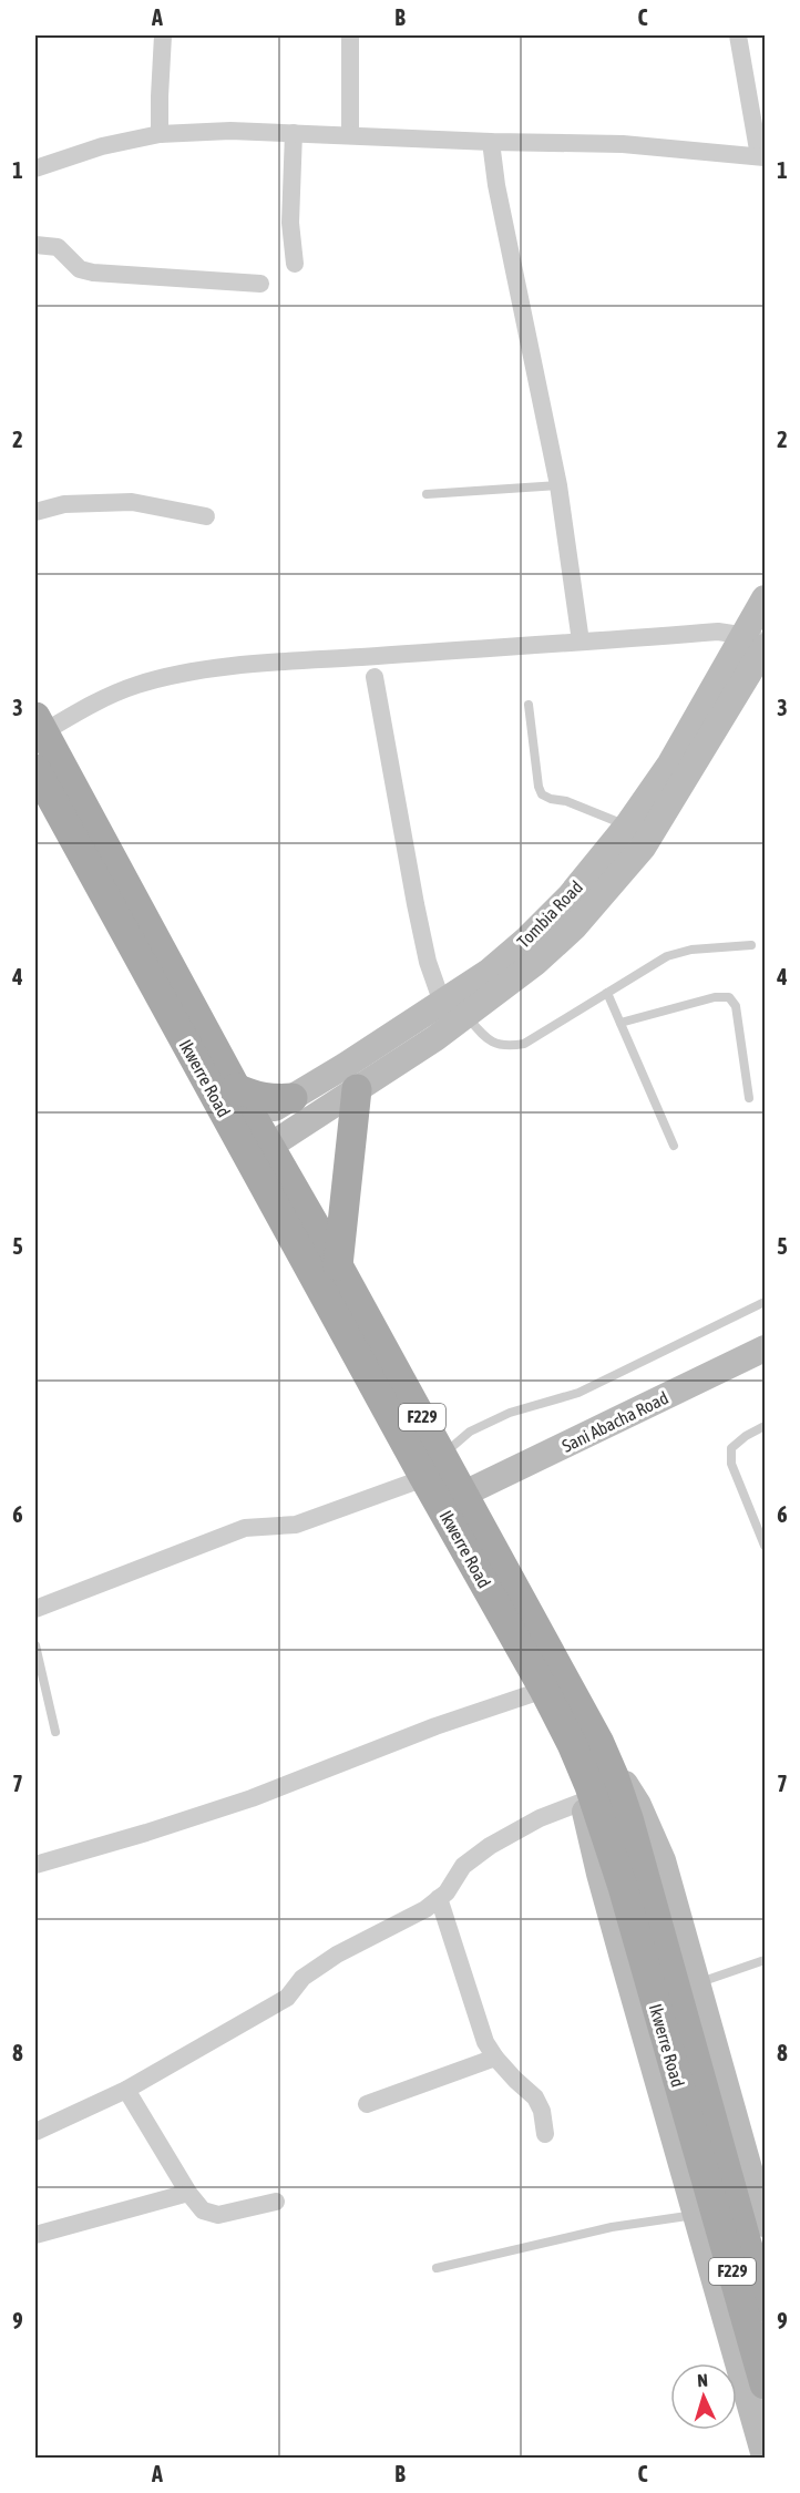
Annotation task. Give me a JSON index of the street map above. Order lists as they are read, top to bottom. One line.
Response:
{"streets":{"main road":["Ikwerre Road","F229"],"street":["Tombia Road","Sani Abacha Road"]},"crossings":[["Tombia Road","Ikwerre Road"],["Ikwerre Road","Sani Abacha Road"]],"north":"top","grid":{"columns":["A","B","C"],"rows":["1","2","3","4","5","6","7","8","9"]}}
